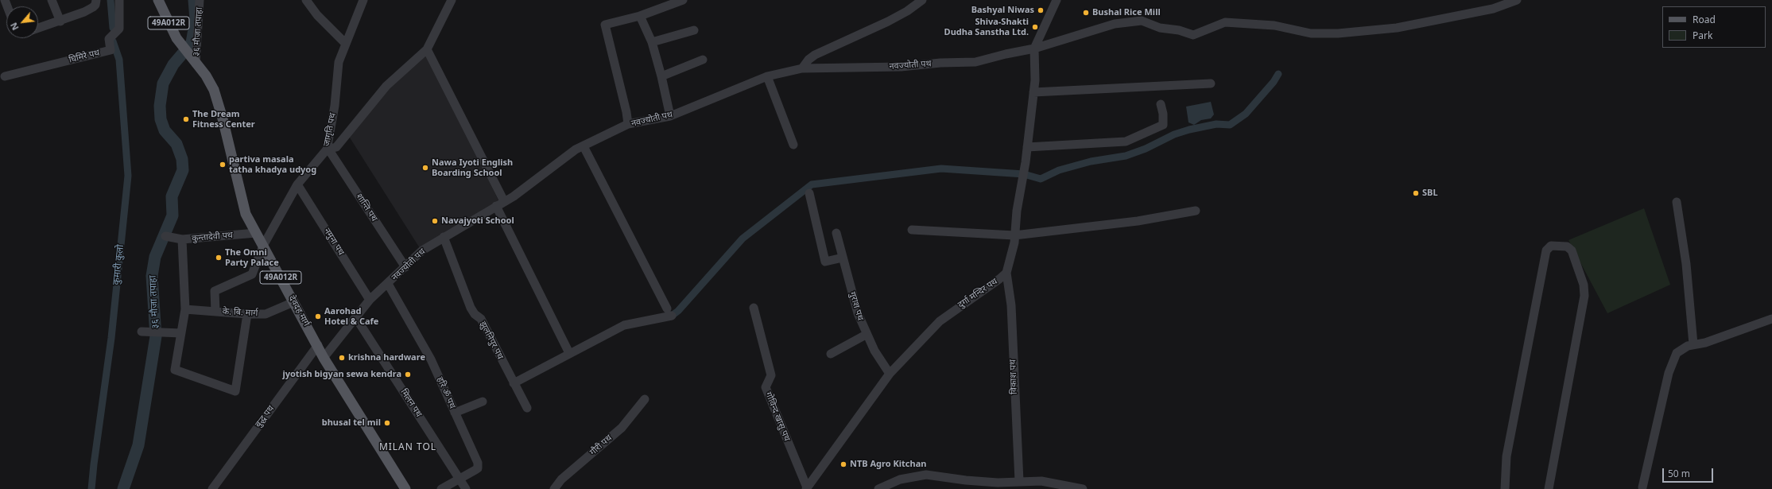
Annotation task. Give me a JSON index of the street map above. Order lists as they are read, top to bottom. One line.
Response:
{"streets":{"main road":["49A012R","देवदह मार्ग"],"street":["३६ मौजा तपाहा","घिमिरे पथ","नवज्योती पथ","जागृति पथ","शान्ति पथ","कुन्तादेवी पथ","नमुना पथ","दुर्गा मन्दिर पथ","गुराश पथ","के. बि. मार्ग","झुलनिपुर पथ","विकाश पथ","हरि ॐ पथ","मिलन पथ","बुद्ध पथ","गोविन्द खासु पथ","गौरी पथ"]},"crossings":[["३६ मौजा तपाहा","देवदह मार्ग"],["नवज्योती पथ","शान्ति पथ"],["नवज्योती पथ","नमुना पथ"],["नवज्योती पथ","दुर्गा मन्दिर पथ"],["नवज्योती पथ","देवदह मार्ग"],["नवज्योती पथ","झुलनिपुर पथ"],["नवज्योती पथ","हरि ॐ पथ"],["नवज्योती पथ","मिलन पथ"],["जागृति पथ","शान्ति पथ"],["जागृति पथ","नमुना पथ"],["जागृति पथ","देवदह मार्ग"],["जागृति पथ","के. बि. मार्ग"],["कुन्तादेवी पथ","देवदह मार्ग"],["कुन्तादेवी पथ","के. बि. मार्ग"],["दुर्गा मन्दिर पथ","गुराश पथ"],["दुर्गा मन्दिर पथ","विकाश पथ"],["दुर्गा मन्दिर पथ","गोविन्द खासु पथ"],["देवदह मार्ग","के. बि. मार्ग"],["देवदह मार्ग","बुद्ध पथ"],["हरि ॐ पथ","मिलन पथ"]],"districts":["MILAN TOL"],"water":["कुमारी कुलो","३६ मौजा तपाहा"],"places":["Bashyal Niwas","Bushal Rice Mill","Shiva-Shakti Dudha Sanstha Ltd.","The Dream Fitness Center","partiva masala tatha khadya udyog","Nawa Iyoti English Boarding School","SBL","Navajyoti School","The Omni Party Palace","Aarohad Hotel & Cafe","krishna hardware","jyotish bigyan sewa kendra","bhusal tel mil","NTB Agro Kitchan"],"legend":["Road","Park"],"scale_bar":"50 m","north":"bottom left"}
